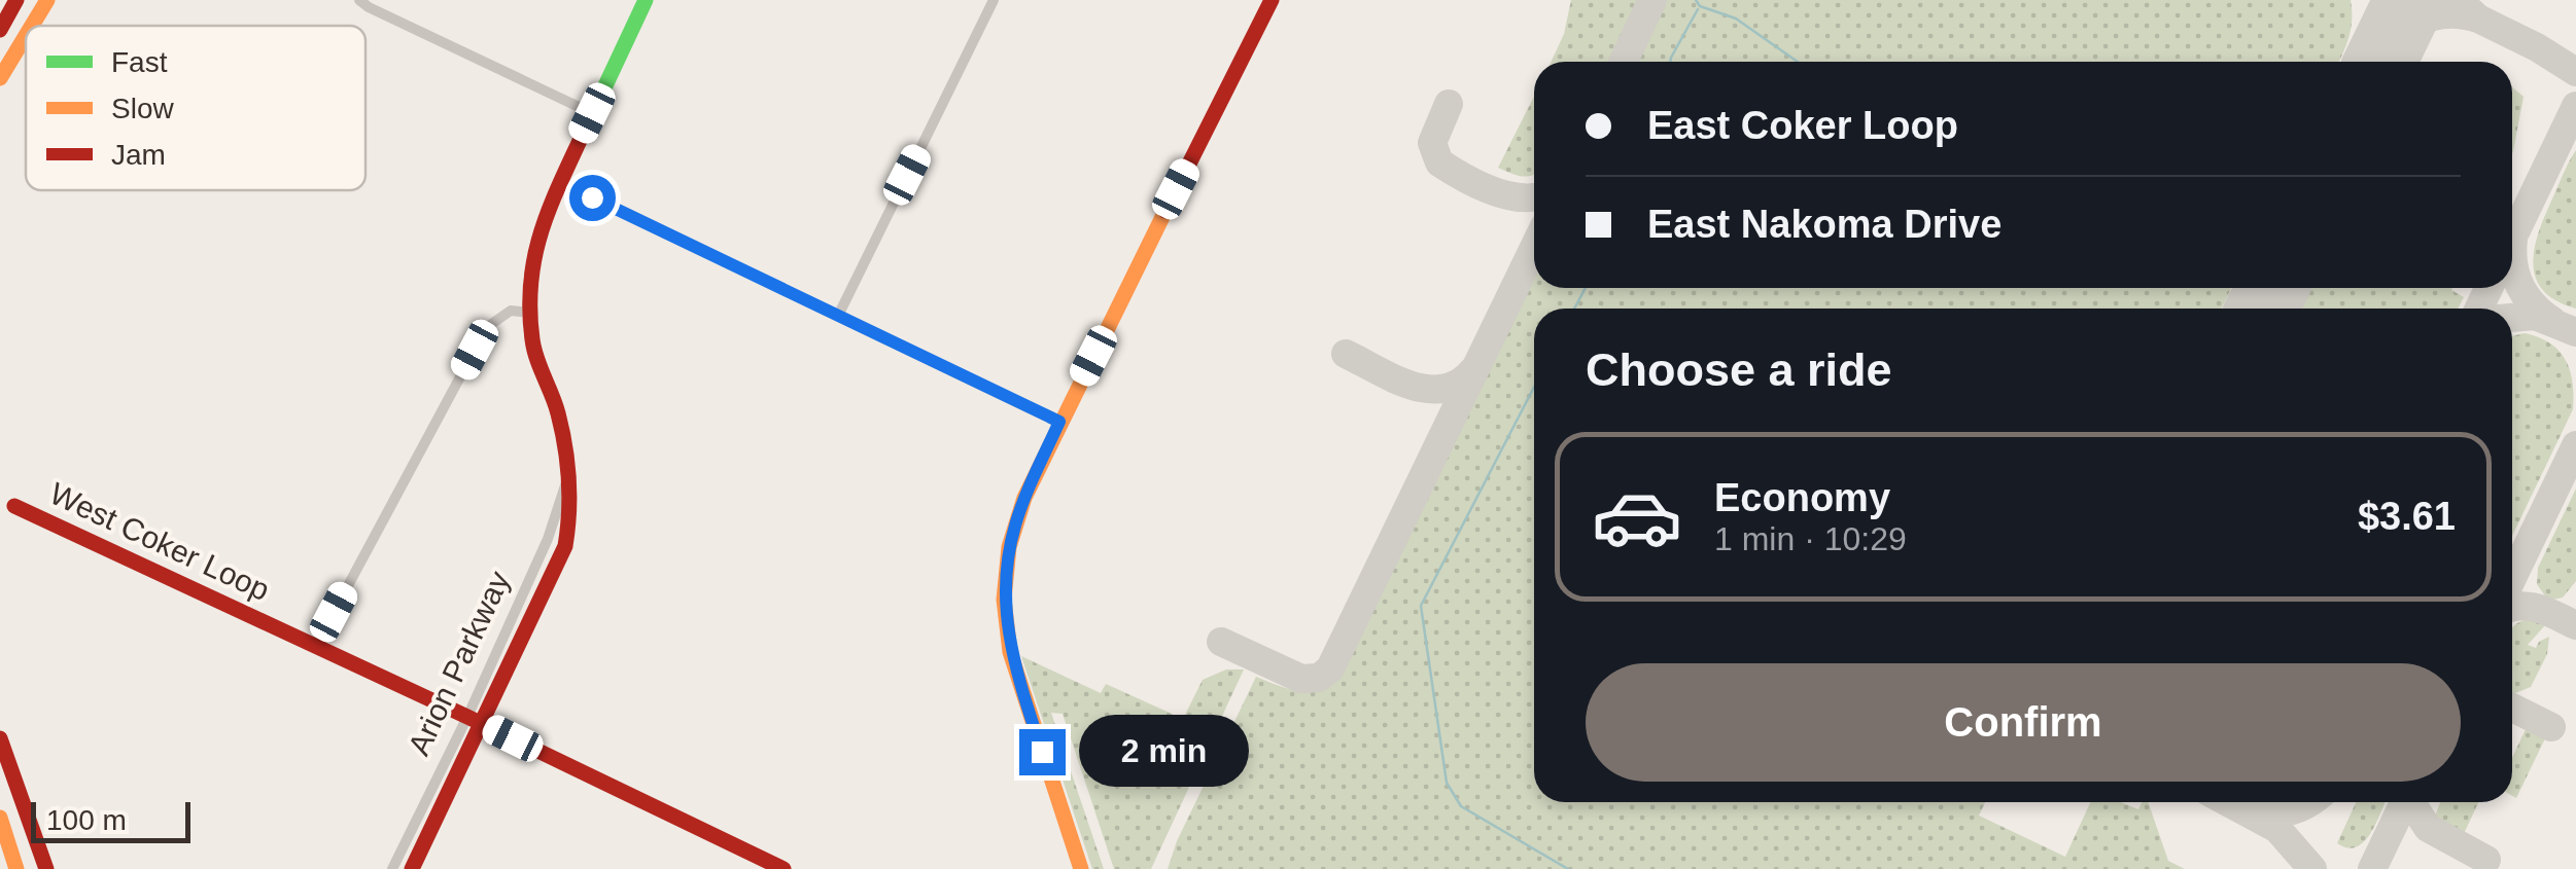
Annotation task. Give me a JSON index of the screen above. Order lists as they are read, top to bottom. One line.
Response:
{"streets":{"main road":["West Coker Loop","Arion Parkway"]},"crossings":[["West Coker Loop","Arion Parkway"]],"legend":["Fast","Slow","Jam"],"scale_bar":"100 m","page":{"banner":["East Coker Loop","East Nakoma Drive"],"heading":"Choose a ride","list":[{"name":"Economy","note":"1 min · 10:29","value":"$3.61"}],"buttons":"Confirm","bubble":"2 min","scale":"100 m"}}
